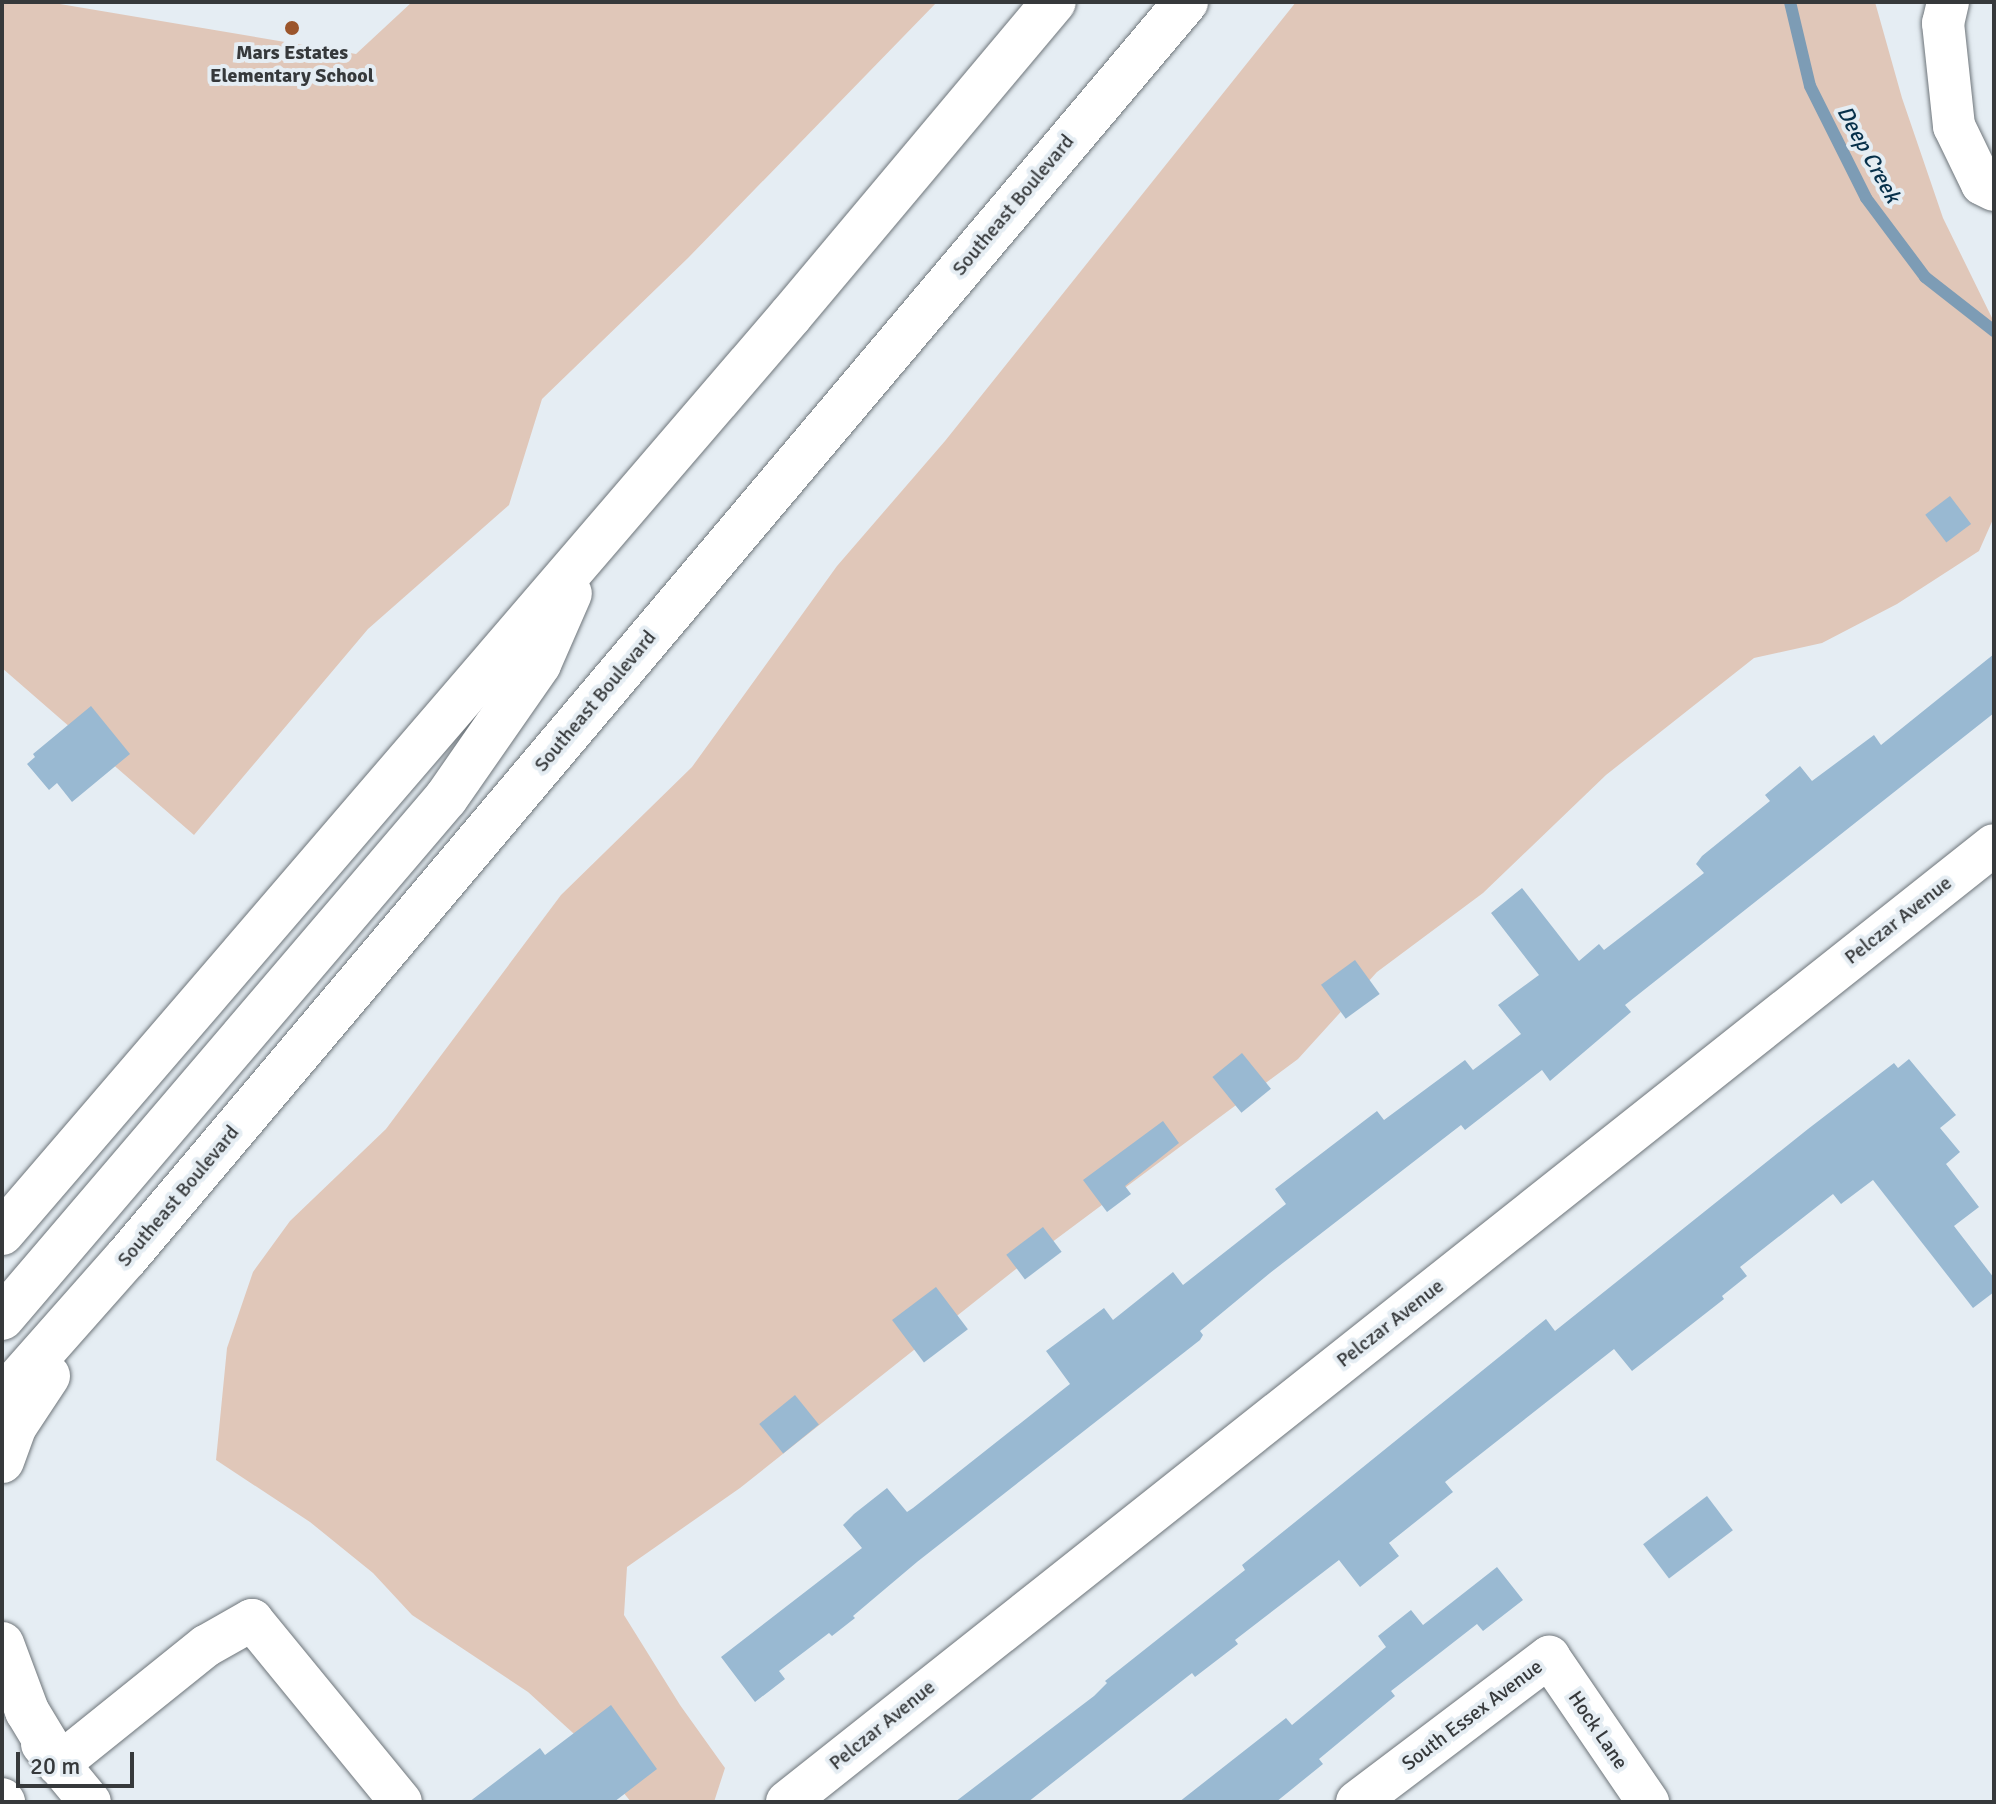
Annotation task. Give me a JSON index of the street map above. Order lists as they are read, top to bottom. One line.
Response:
{"streets":{"main road":["Southeast Boulevard"],"street":["Pelczar Avenue","South Essex Avenue","Hock Lane"]},"crossings":[["South Essex Avenue","Hock Lane"]],"water":["Deep Creek"],"places":["Mars Estates Elementary School"],"scale_bar":"20 m"}
